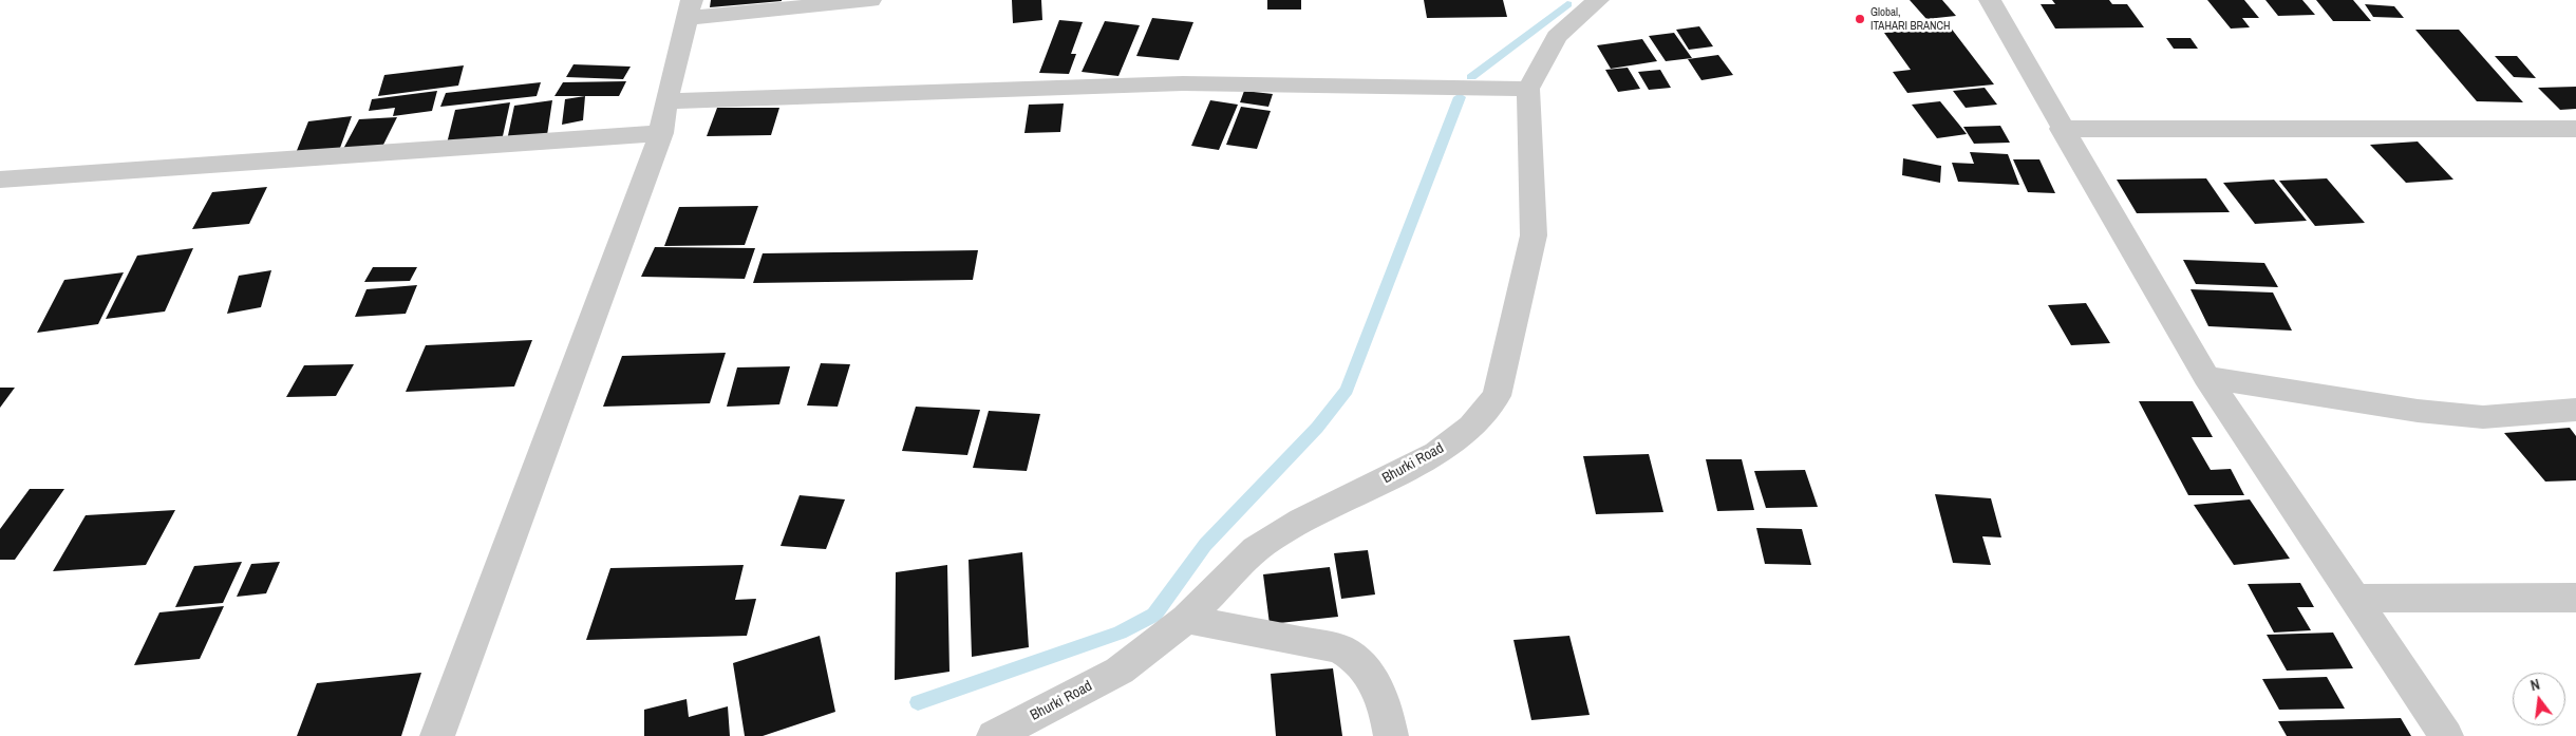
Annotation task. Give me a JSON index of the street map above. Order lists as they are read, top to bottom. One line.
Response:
{"streets":{"street":["Bhurki Road"]},"places":["Global, ITAHARI BRANCH"],"north":"top"}
